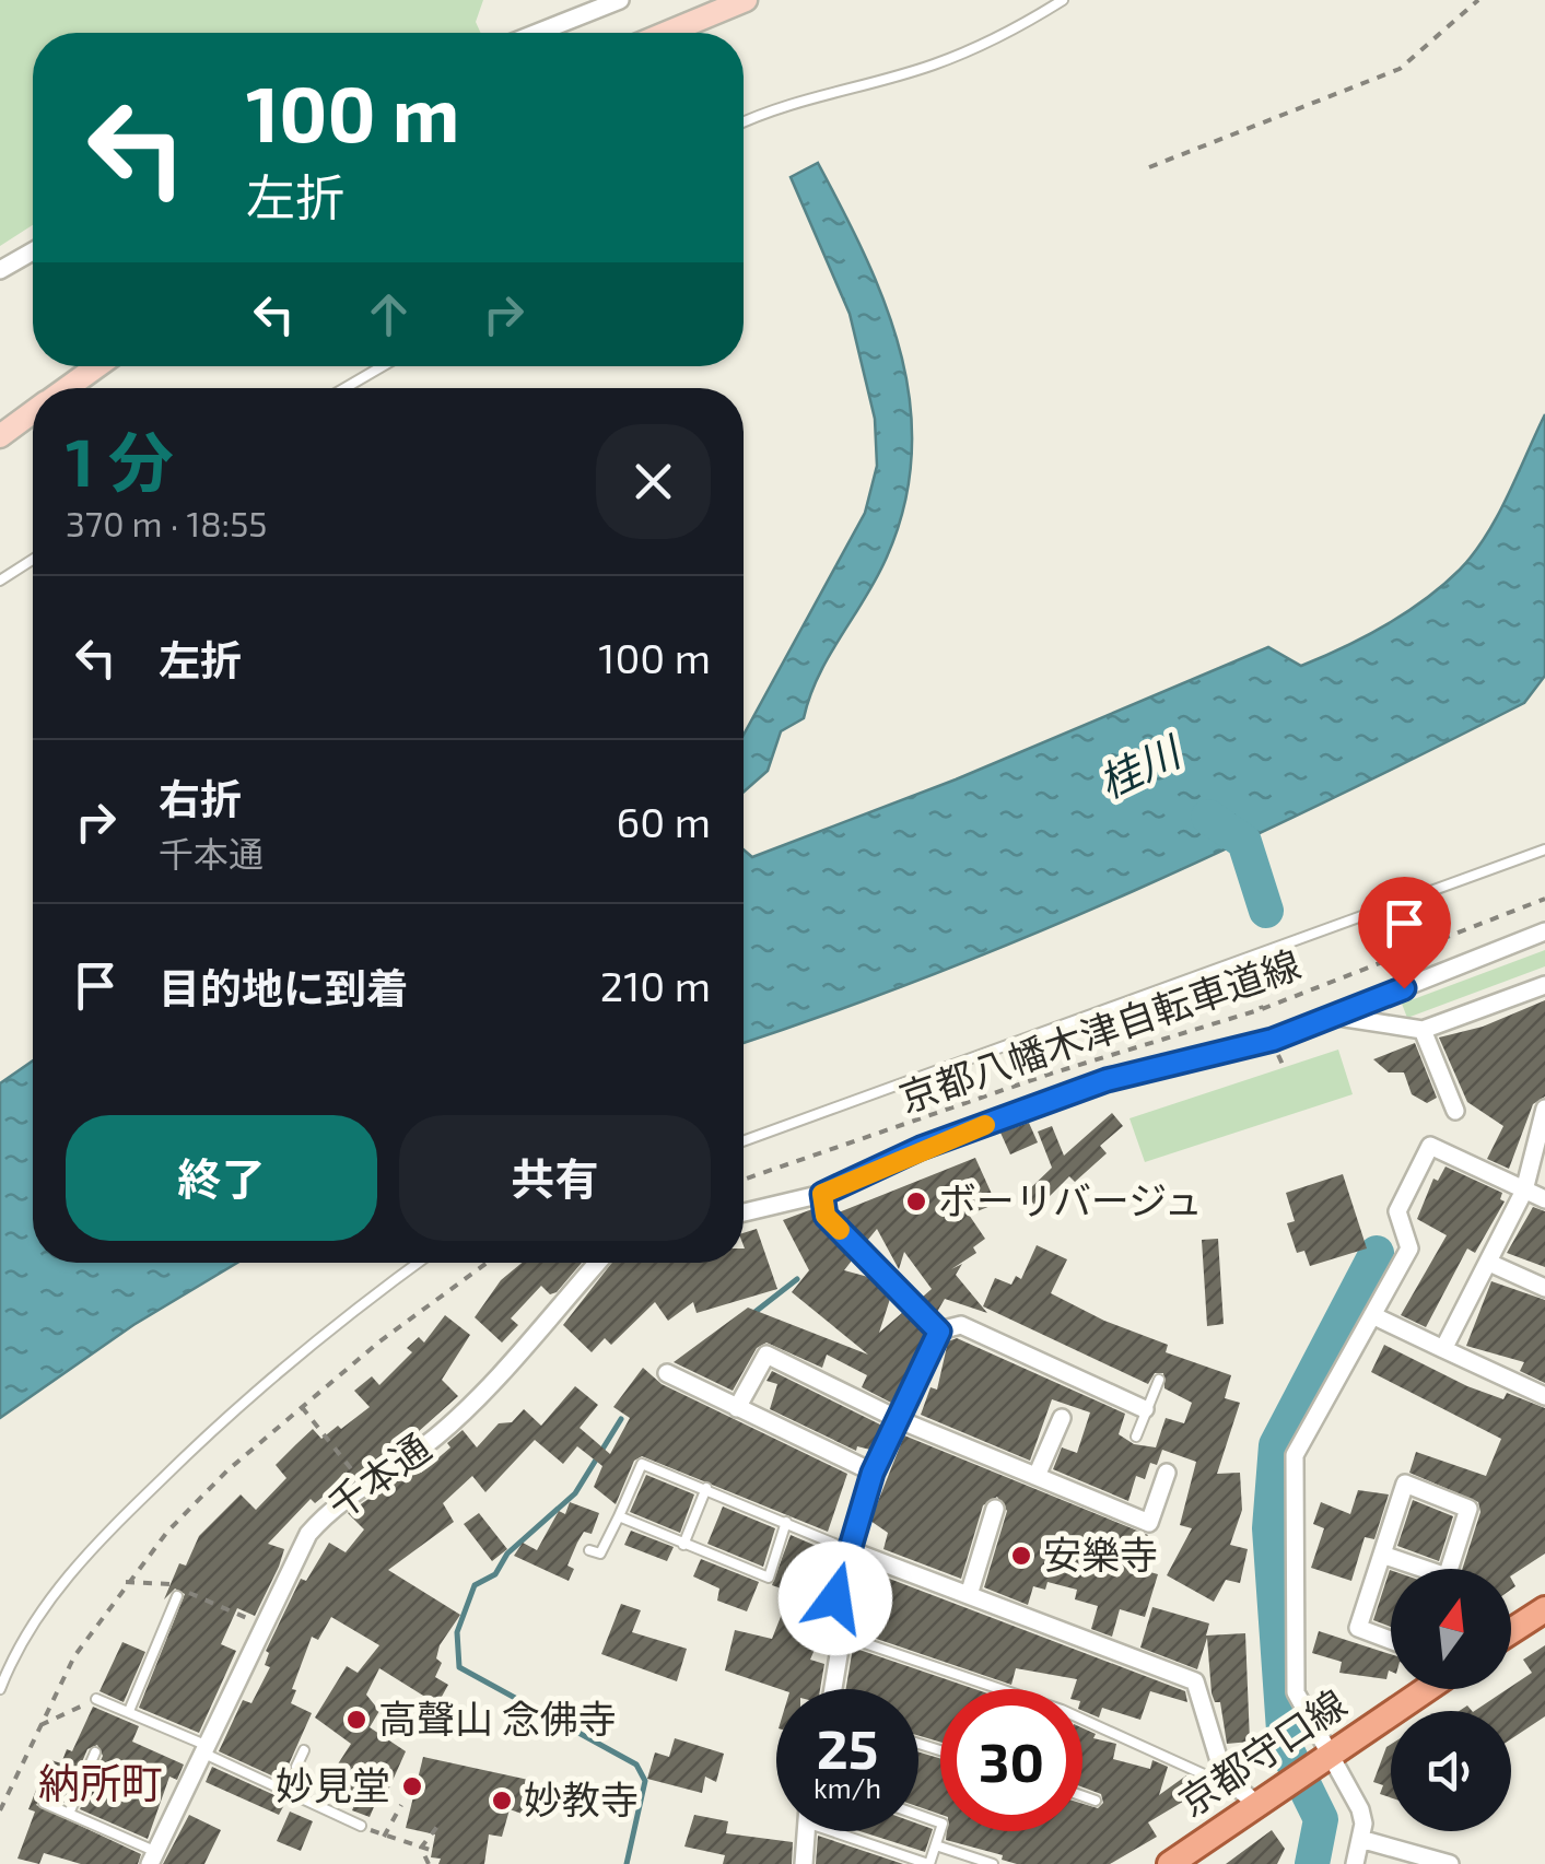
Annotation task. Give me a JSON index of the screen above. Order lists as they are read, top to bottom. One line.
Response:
{"streets":{"main road":["京都守口線"],"street":["千本通"],"path":["京都八幡木津自転車道線"]},"districts":["納所町"],"water":["桂川"],"places":["ボーリバージュ","安樂寺","高聲山 念佛寺","妙見堂","妙教寺"],"north":"top","page":{"turn":["100 m","左折"],"heading":["1 分","370 m · 18:55"],"list":[{"name":"左折","value":"100 m"},{"name":"右折","note":"千本通","value":"60 m"},{"name":"目的地に到着","value":"210 m"}],"buttons":["終了","共有"],"speed":"25 km/h","limit":"30"}}
